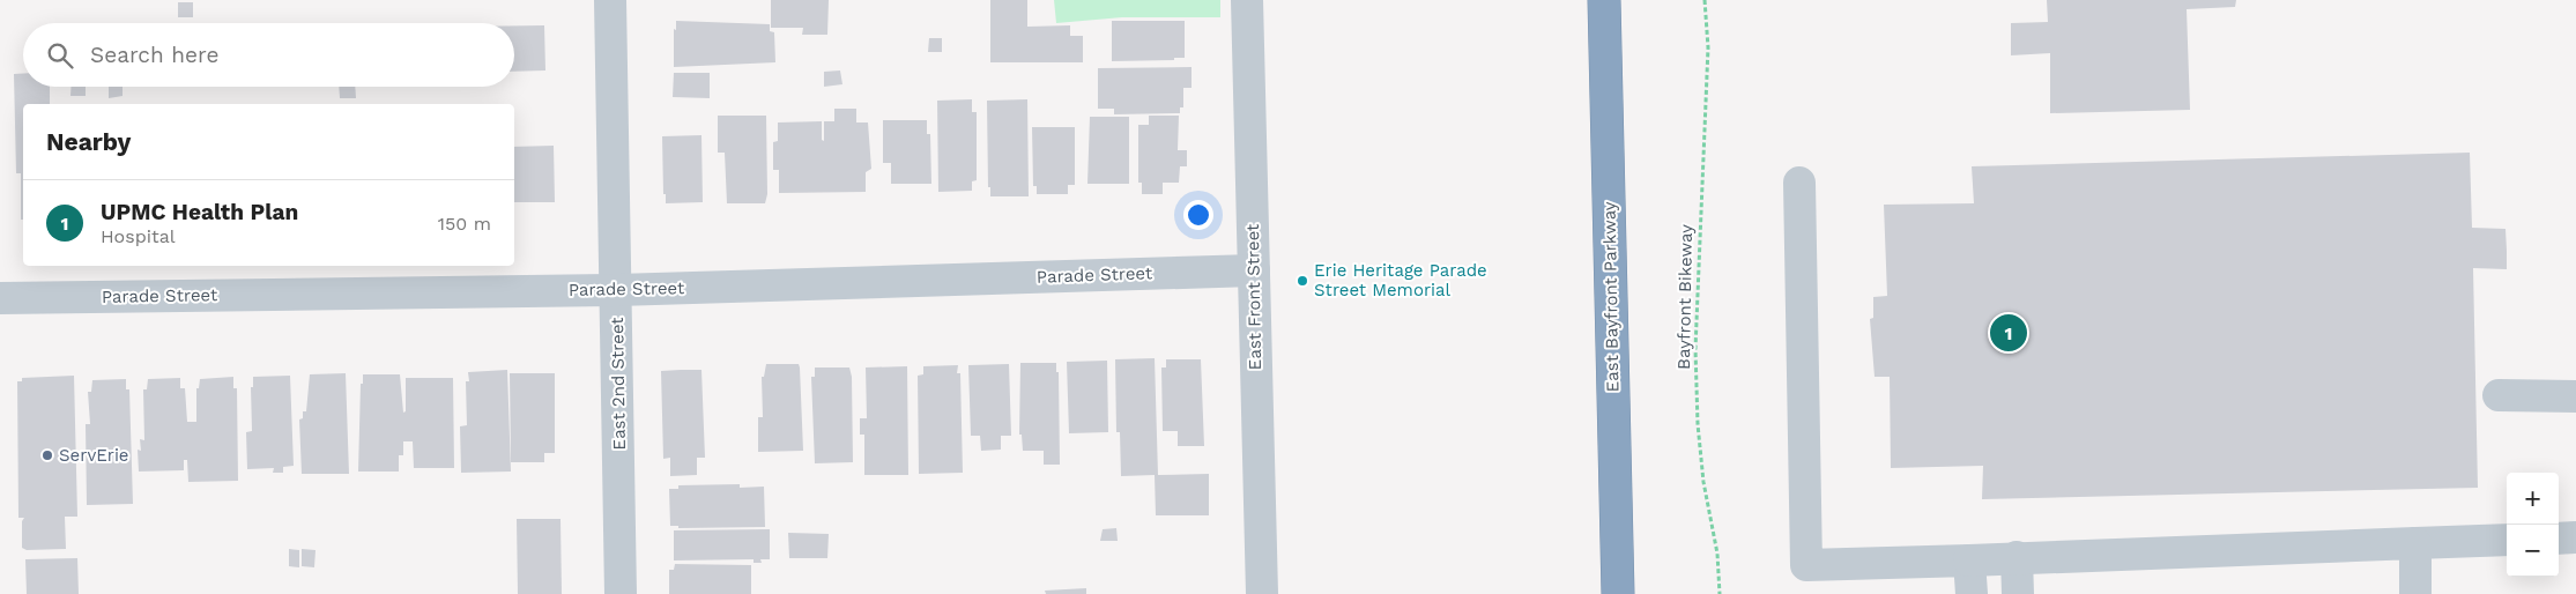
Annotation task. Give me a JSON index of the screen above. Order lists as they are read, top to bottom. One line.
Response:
{"streets":{"highway":["East Bayfront Parkway"],"street":["Parade Street","East Front Street","East 2nd Street"],"path":["Bayfront Bikeway"]},"crossings":[["Parade Street","East Front Street"],["Parade Street","East 2nd Street"]],"places":["Erie Heritage Parade Street Memorial","ServErie"],"page":{"search":"Search here","heading":"Nearby","list":[{"mark":"1","name":"UPMC Health Plan","note":"Hospital","value":"150 m"}],"pins":"1","map_buttons":["+","−"]}}
